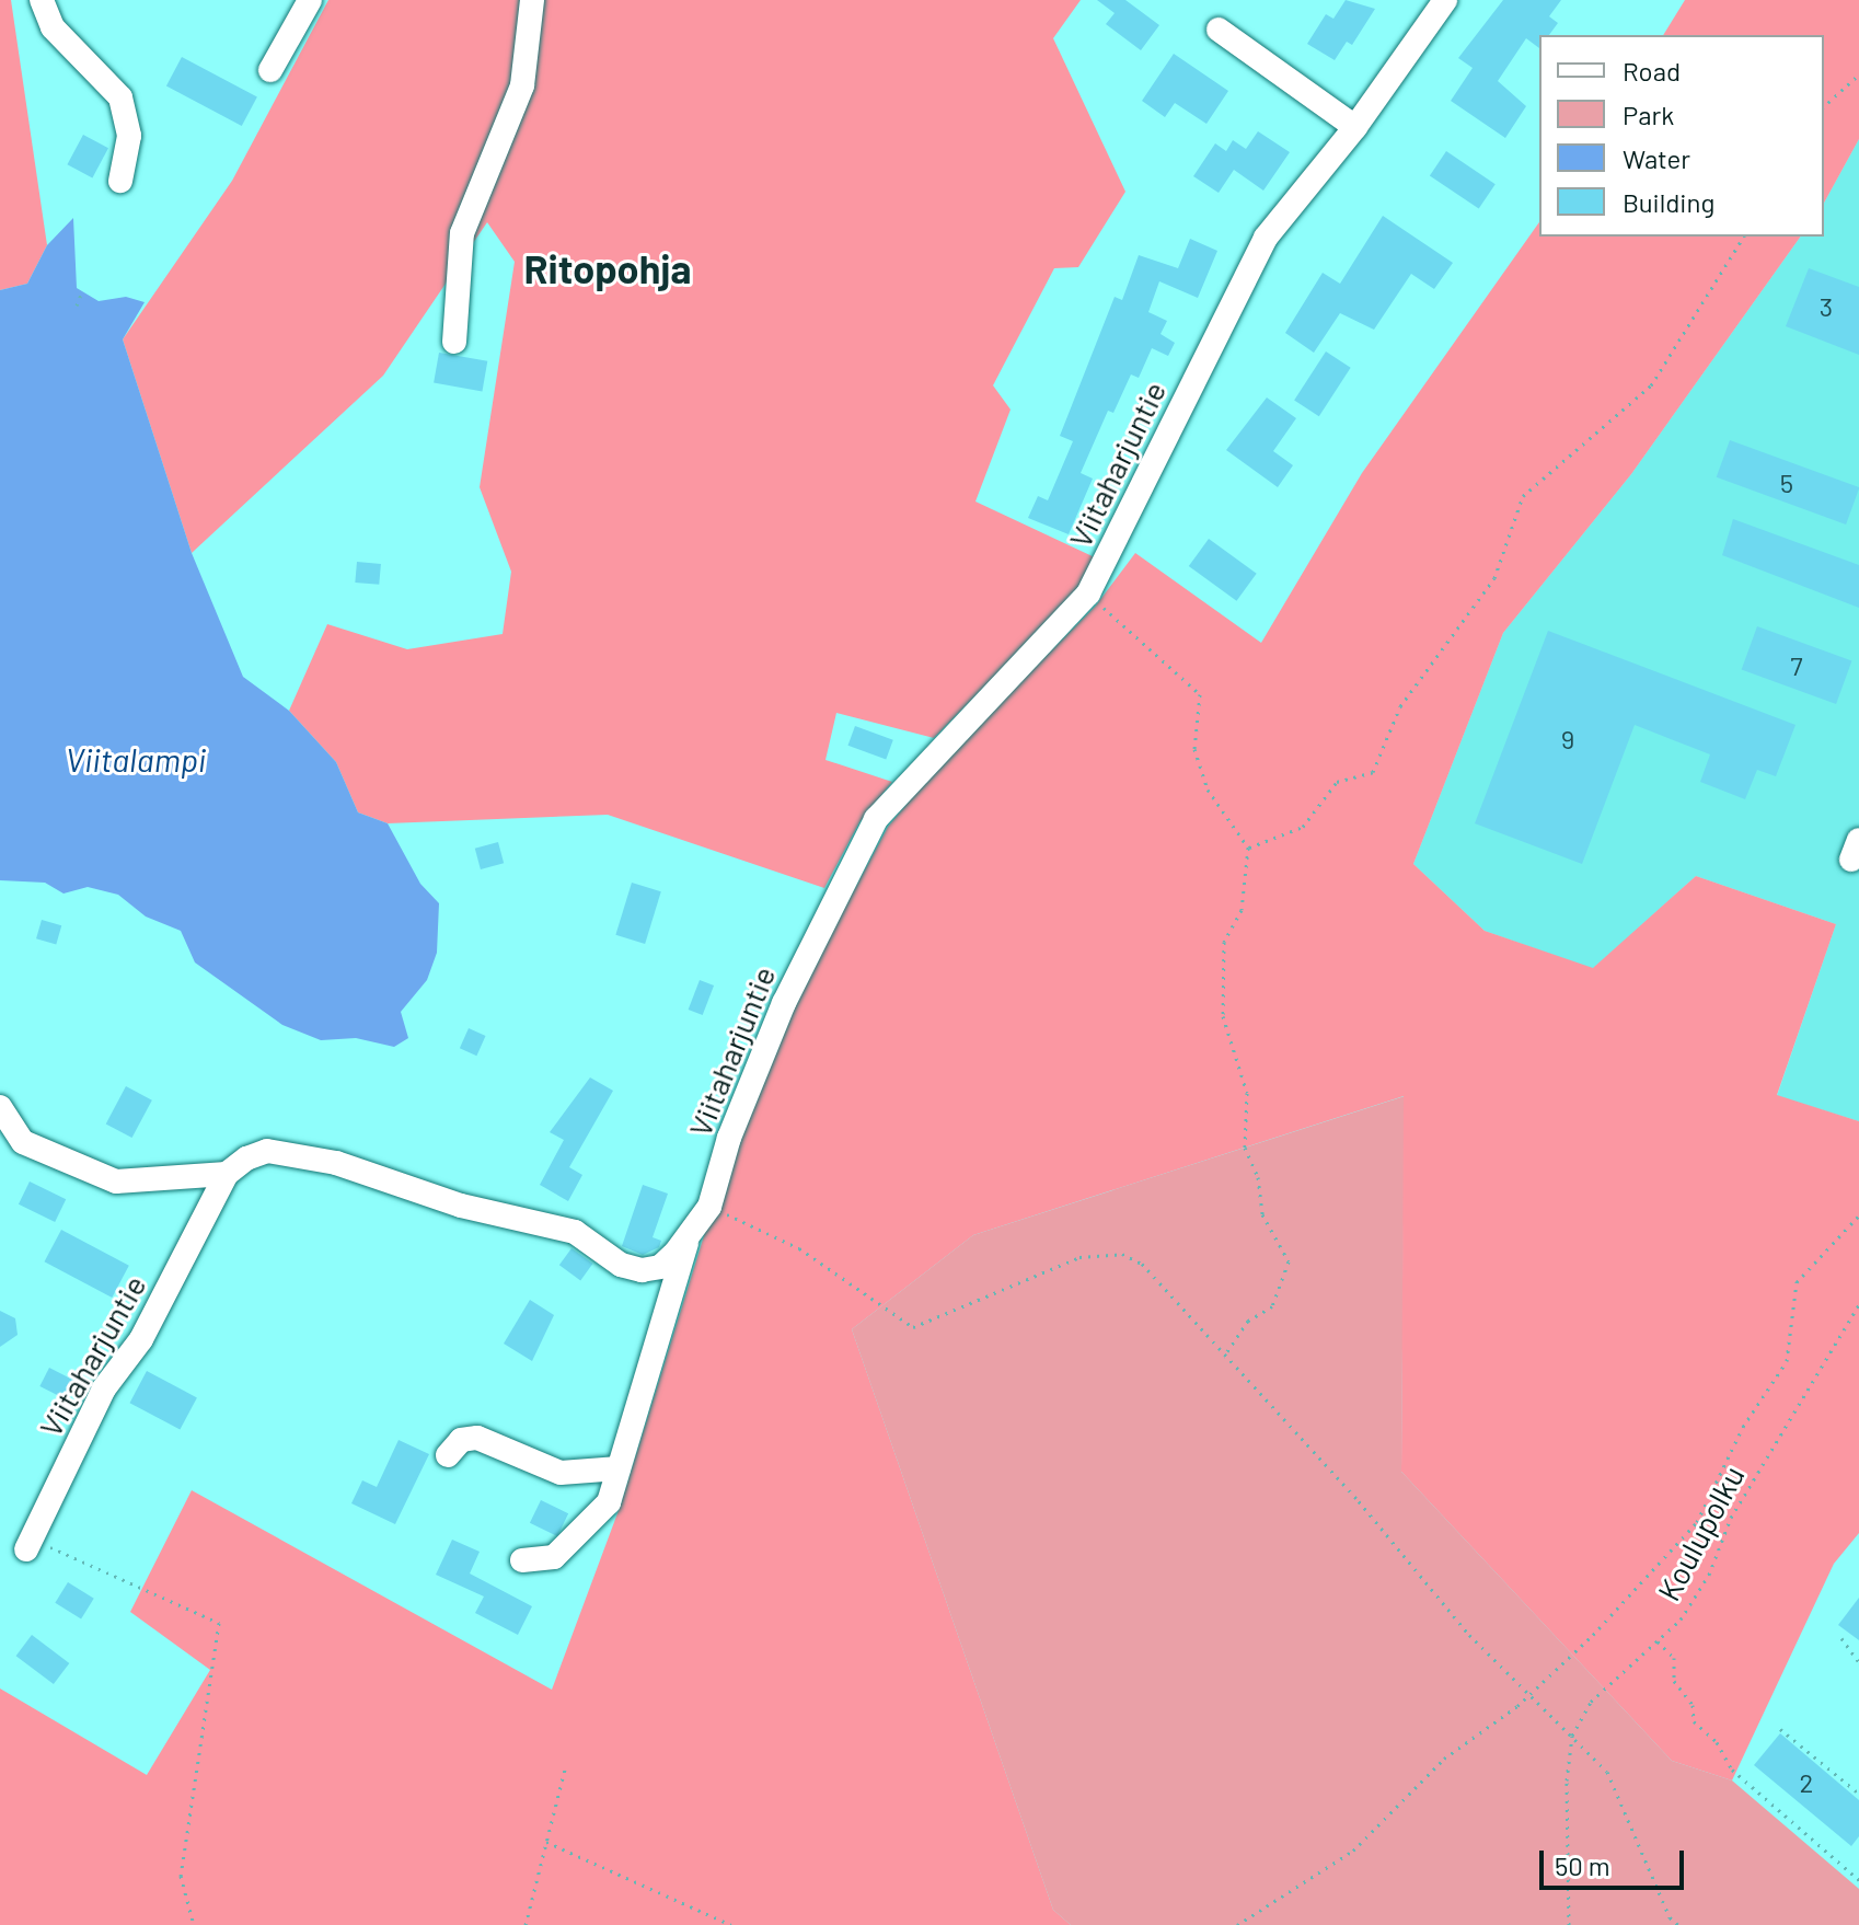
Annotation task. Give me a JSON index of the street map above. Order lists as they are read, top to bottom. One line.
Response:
{"streets":{"street":["Viitaharjuntie"],"path":["Koulupolku"]},"districts":["Ritopohja"],"water":["Viitalampi"],"house_numbers":["3","5","7","9","2"],"legend":["Road","Park","Water","Building"],"scale_bar":"50 m"}
